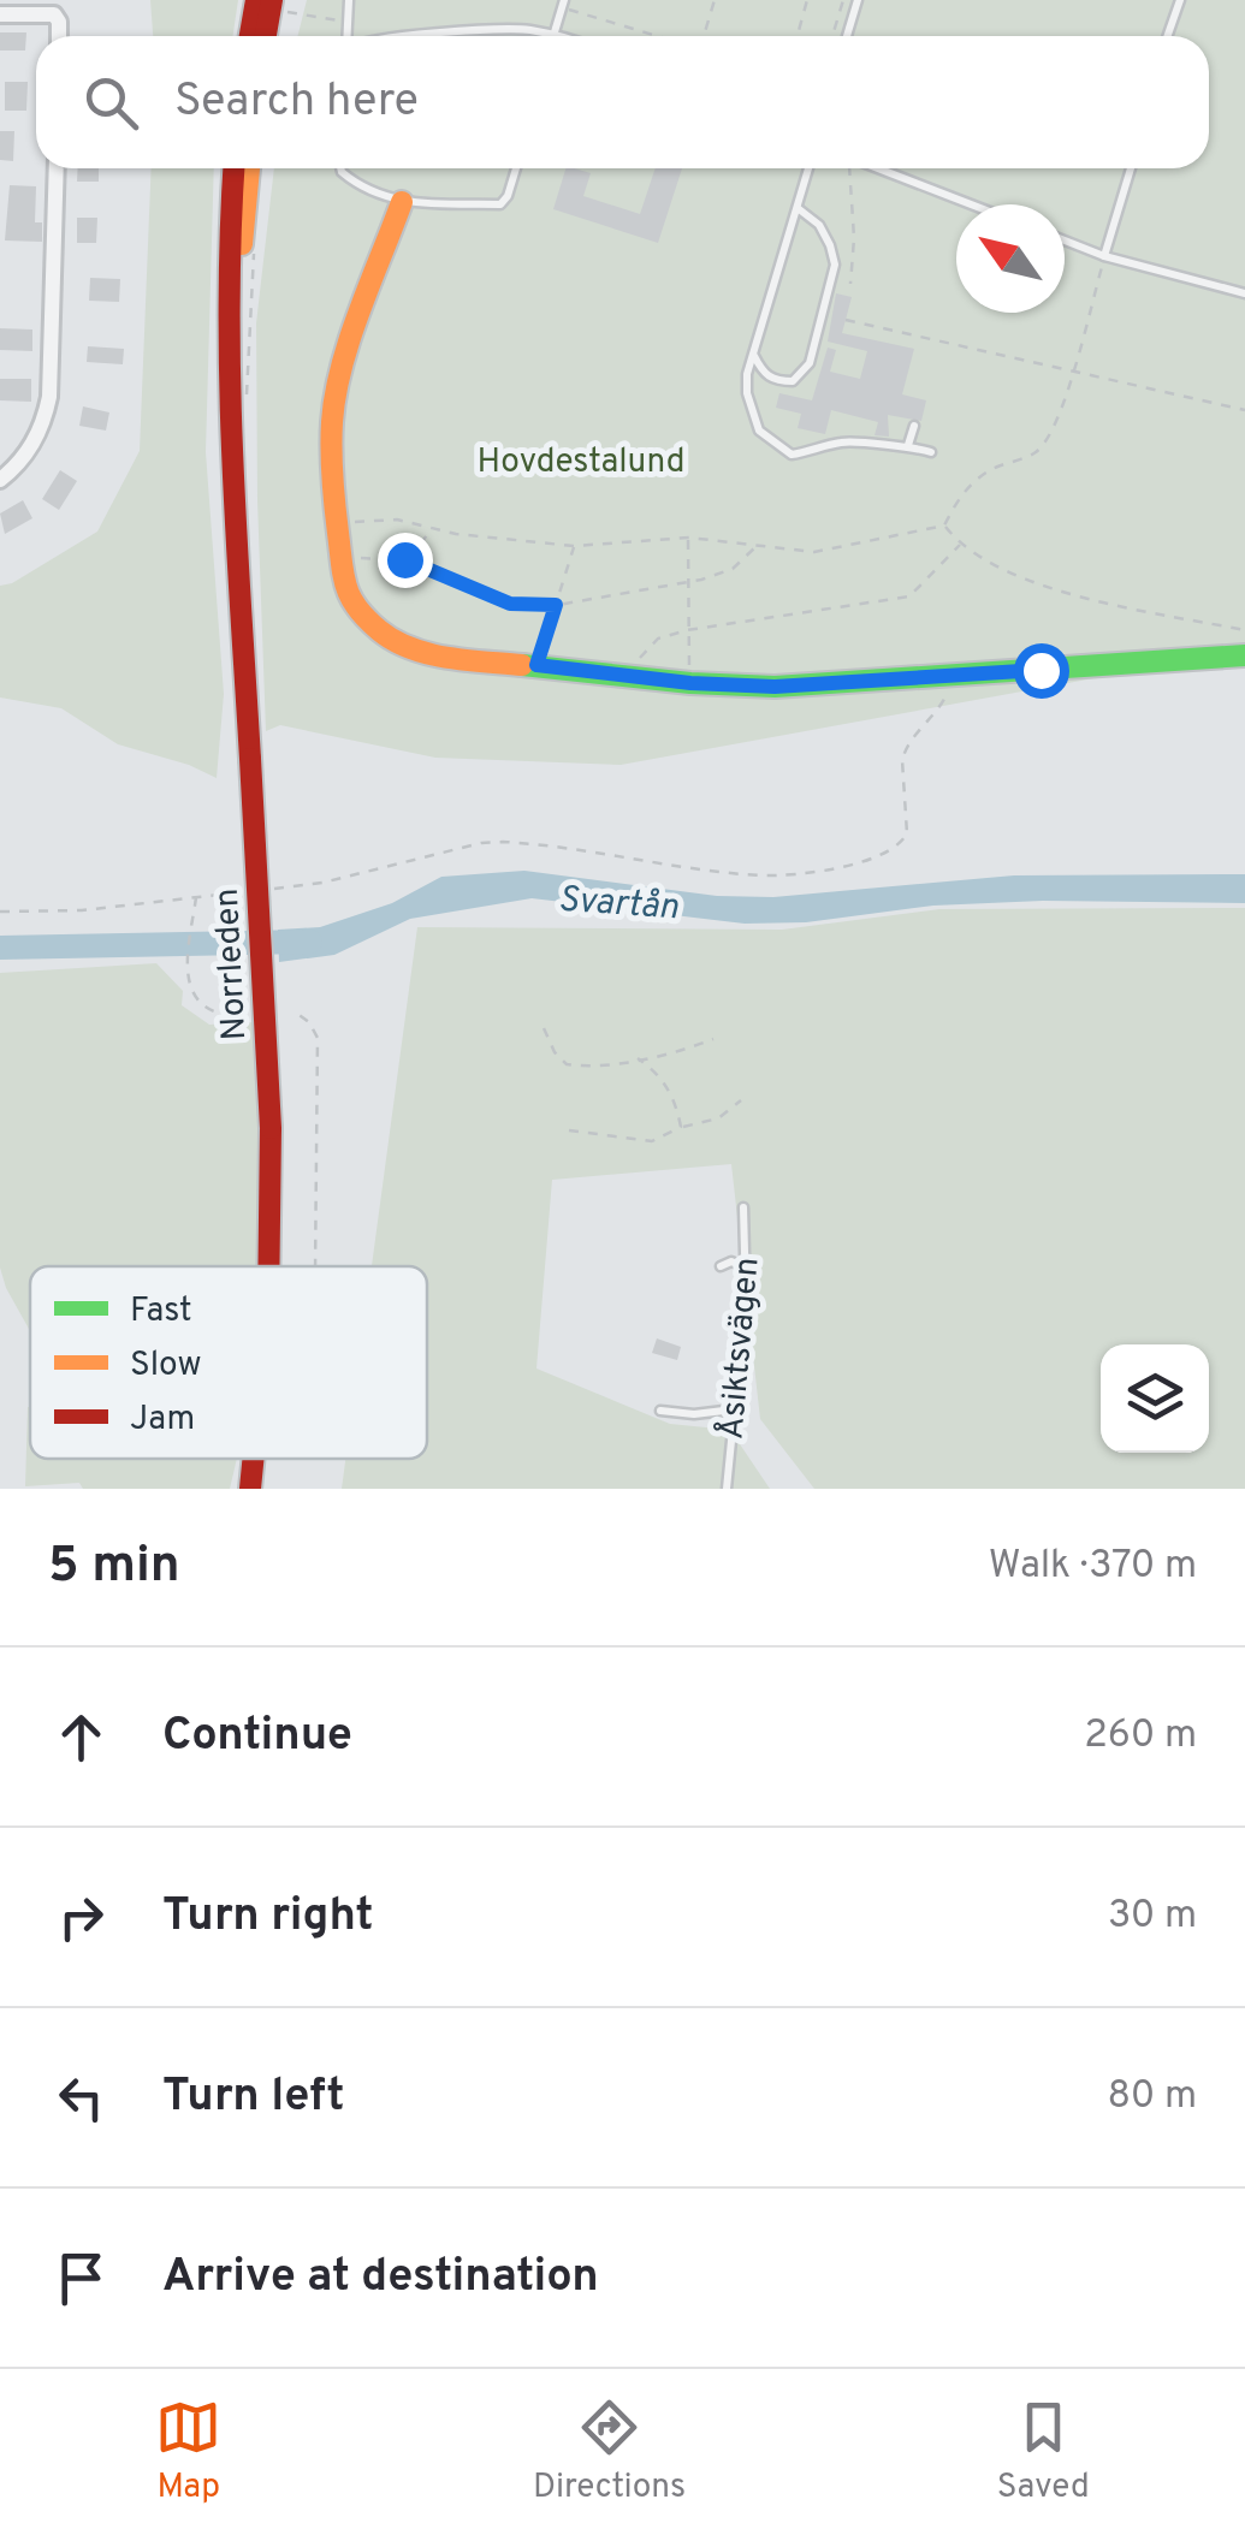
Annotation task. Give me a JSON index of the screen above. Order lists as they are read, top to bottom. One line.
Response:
{"streets":{"main road":["Norrleden"],"lane":["Åsiktsvägen"]},"water":["Svartån"],"parks":["Hovdestalund"],"legend":["Fast","Slow","Jam"],"north":"top left","page":{"search":"Search here","heading":["5 min","Walk · 370 m"],"list":[["Continue","260 m"],["Turn right","30 m"],["Turn left","80 m"],"Arrive at destination"],"nav":["Map","Directions","Saved"]}}
